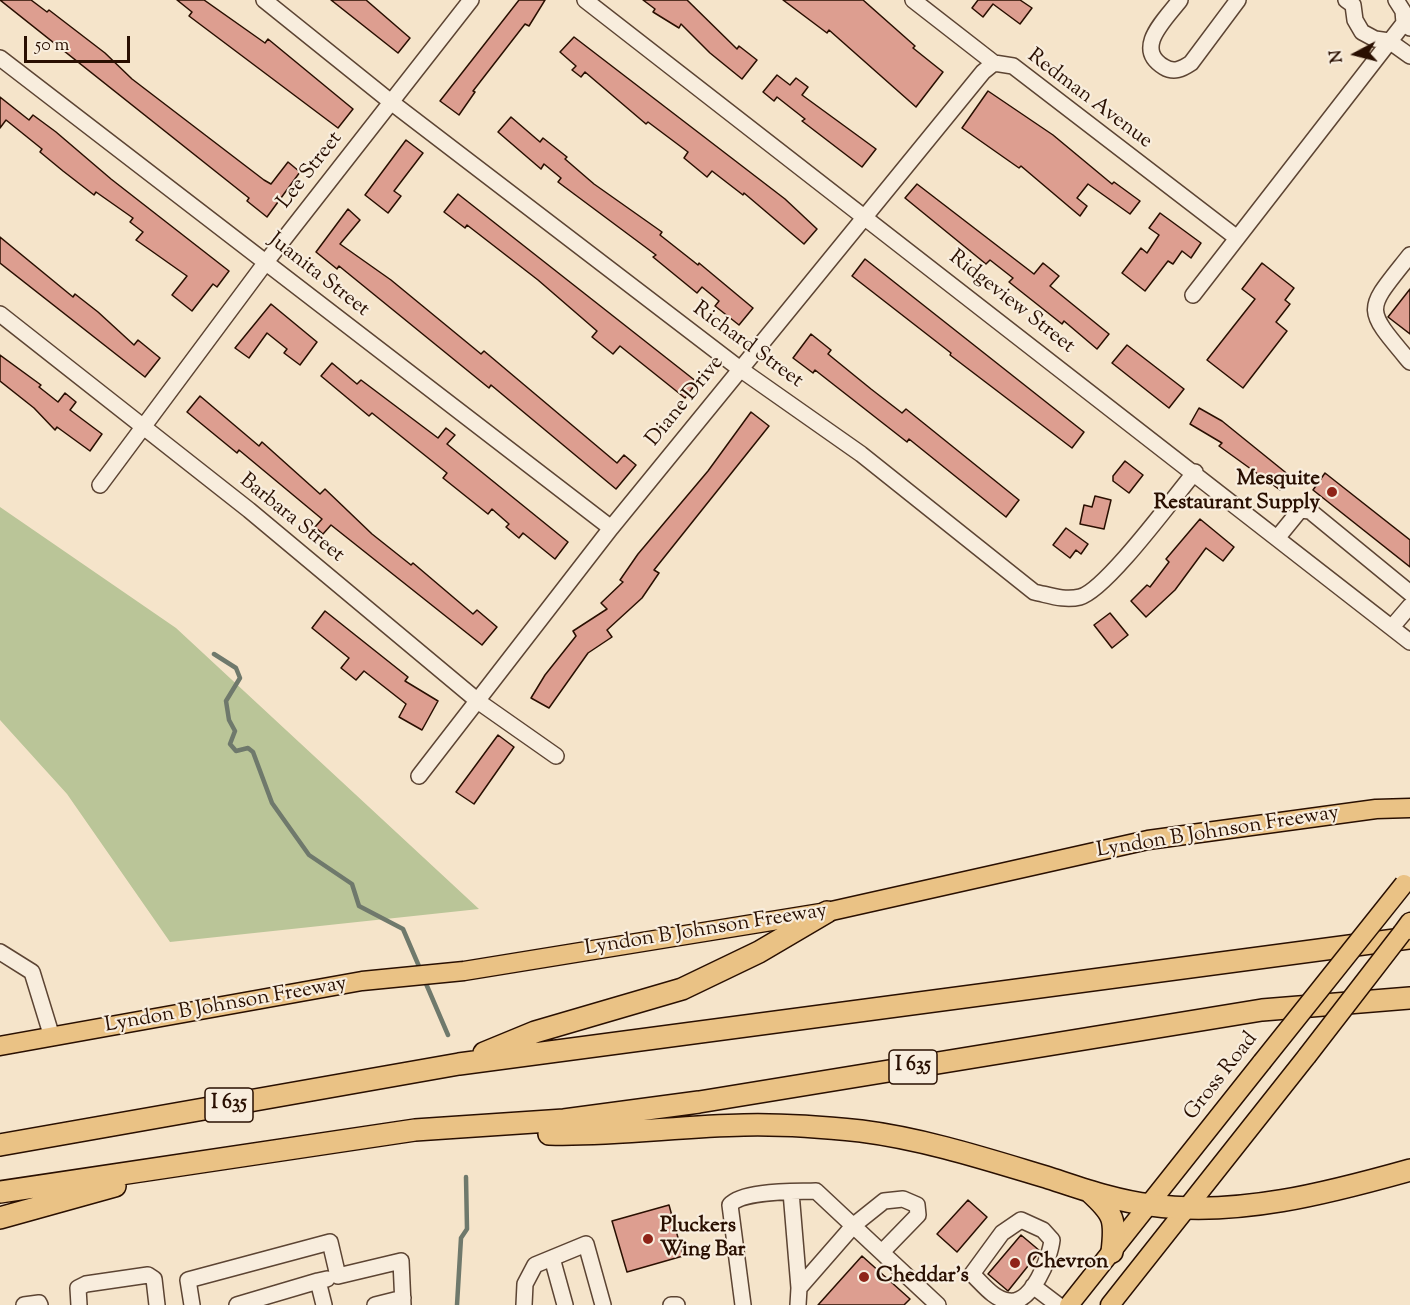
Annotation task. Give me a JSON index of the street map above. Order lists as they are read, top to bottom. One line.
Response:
{"streets":{"highway":["I 635"],"main road":["Lyndon B Johnson Freeway","Gross Road"],"street":["Redman Avenue","Lee Street","Juanita Street","Ridgeview Street","Richard Street","Diane Drive","Barbara Street"]},"crossings":[["Redman Avenue","Diane Drive"],["Lee Street","Juanita Street"],["Lee Street","Richard Street"],["Lee Street","Barbara Street"],["Juanita Street","Diane Drive"],["Ridgeview Street","Richard Street"],["Ridgeview Street","Diane Drive"],["Richard Street","Diane Drive"],["Diane Drive","Barbara Street"]],"places":["Mesquite Restaurant Supply","Pluckers Wing Bar","Chevron","Cheddar's"],"scale_bar":"50 m","north":"left"}
